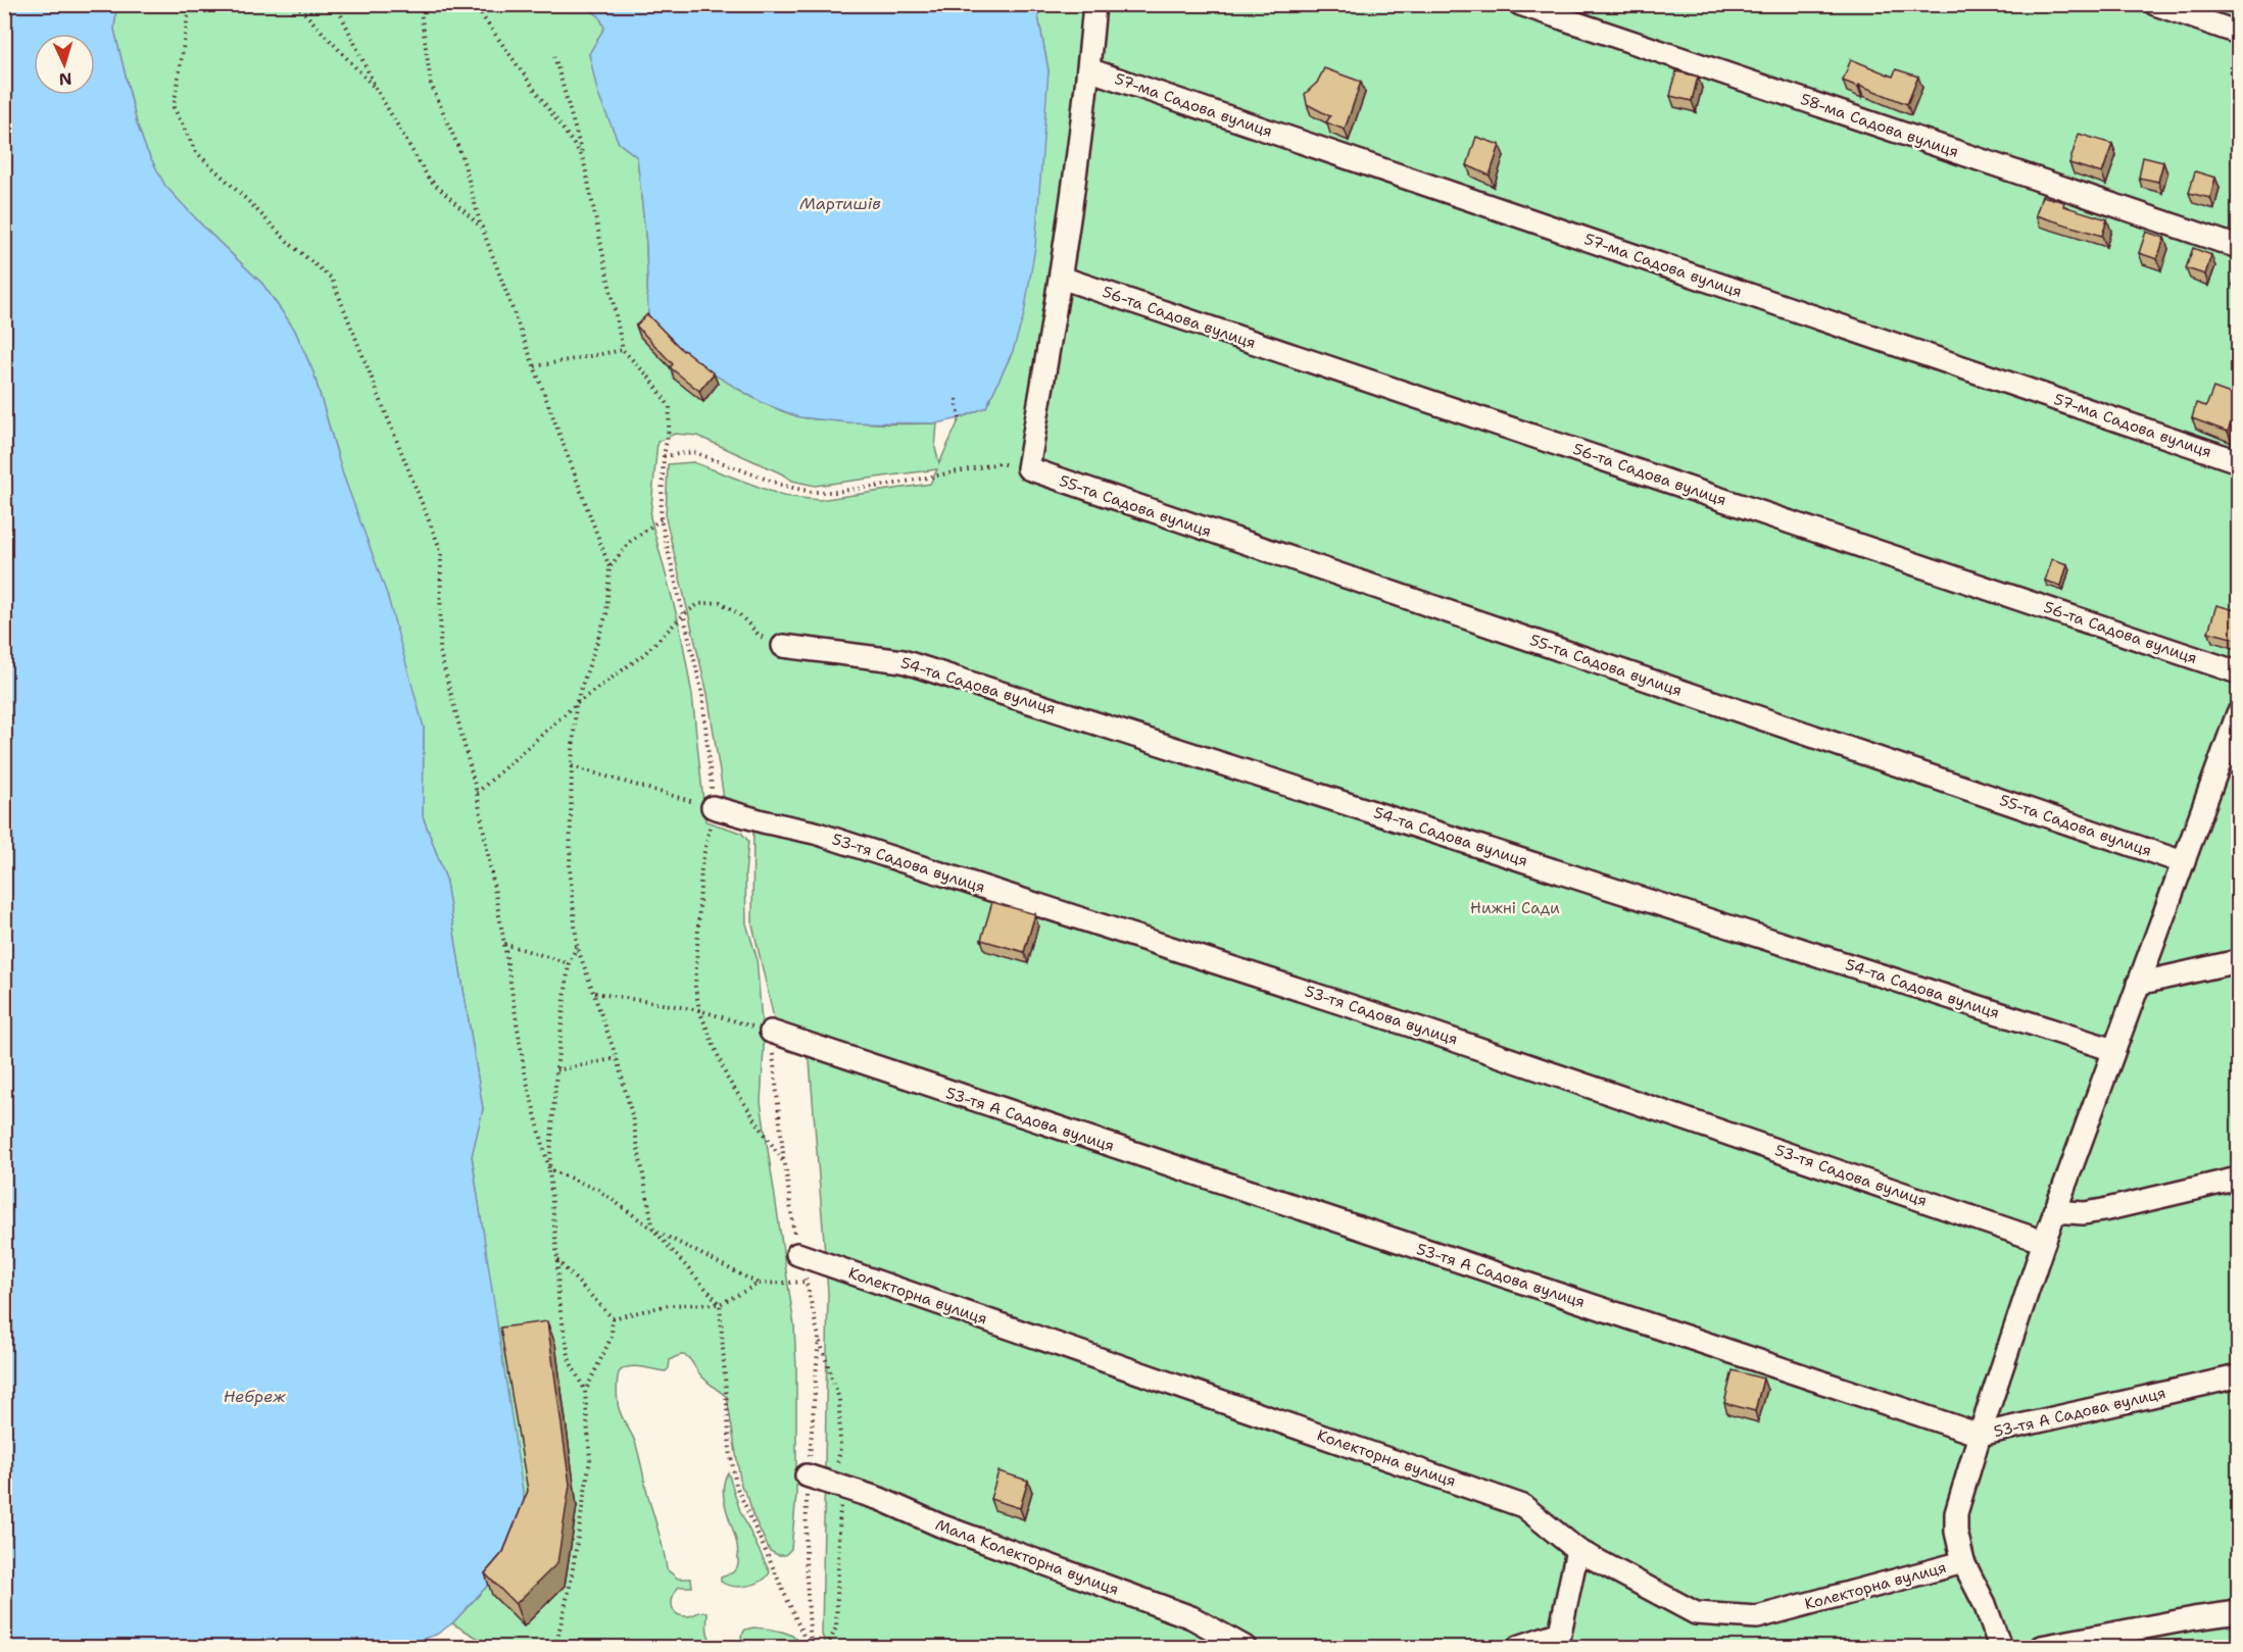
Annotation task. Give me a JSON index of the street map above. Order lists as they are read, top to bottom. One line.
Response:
{"streets":{"street":["57-ма Садова вулиця","58-ма Садова вулиця","56-та Садова вулиця","55-та Садова вулиця","54-та Садова вулиця","53-тя Садова вулиця","53-тя А Садова вулиця","Колекторна вулиця","Мала Колекторна вулиця"]},"water":["Мартишів","Небреж"],"parks":["Нижні Сади"],"north":"bottom"}
